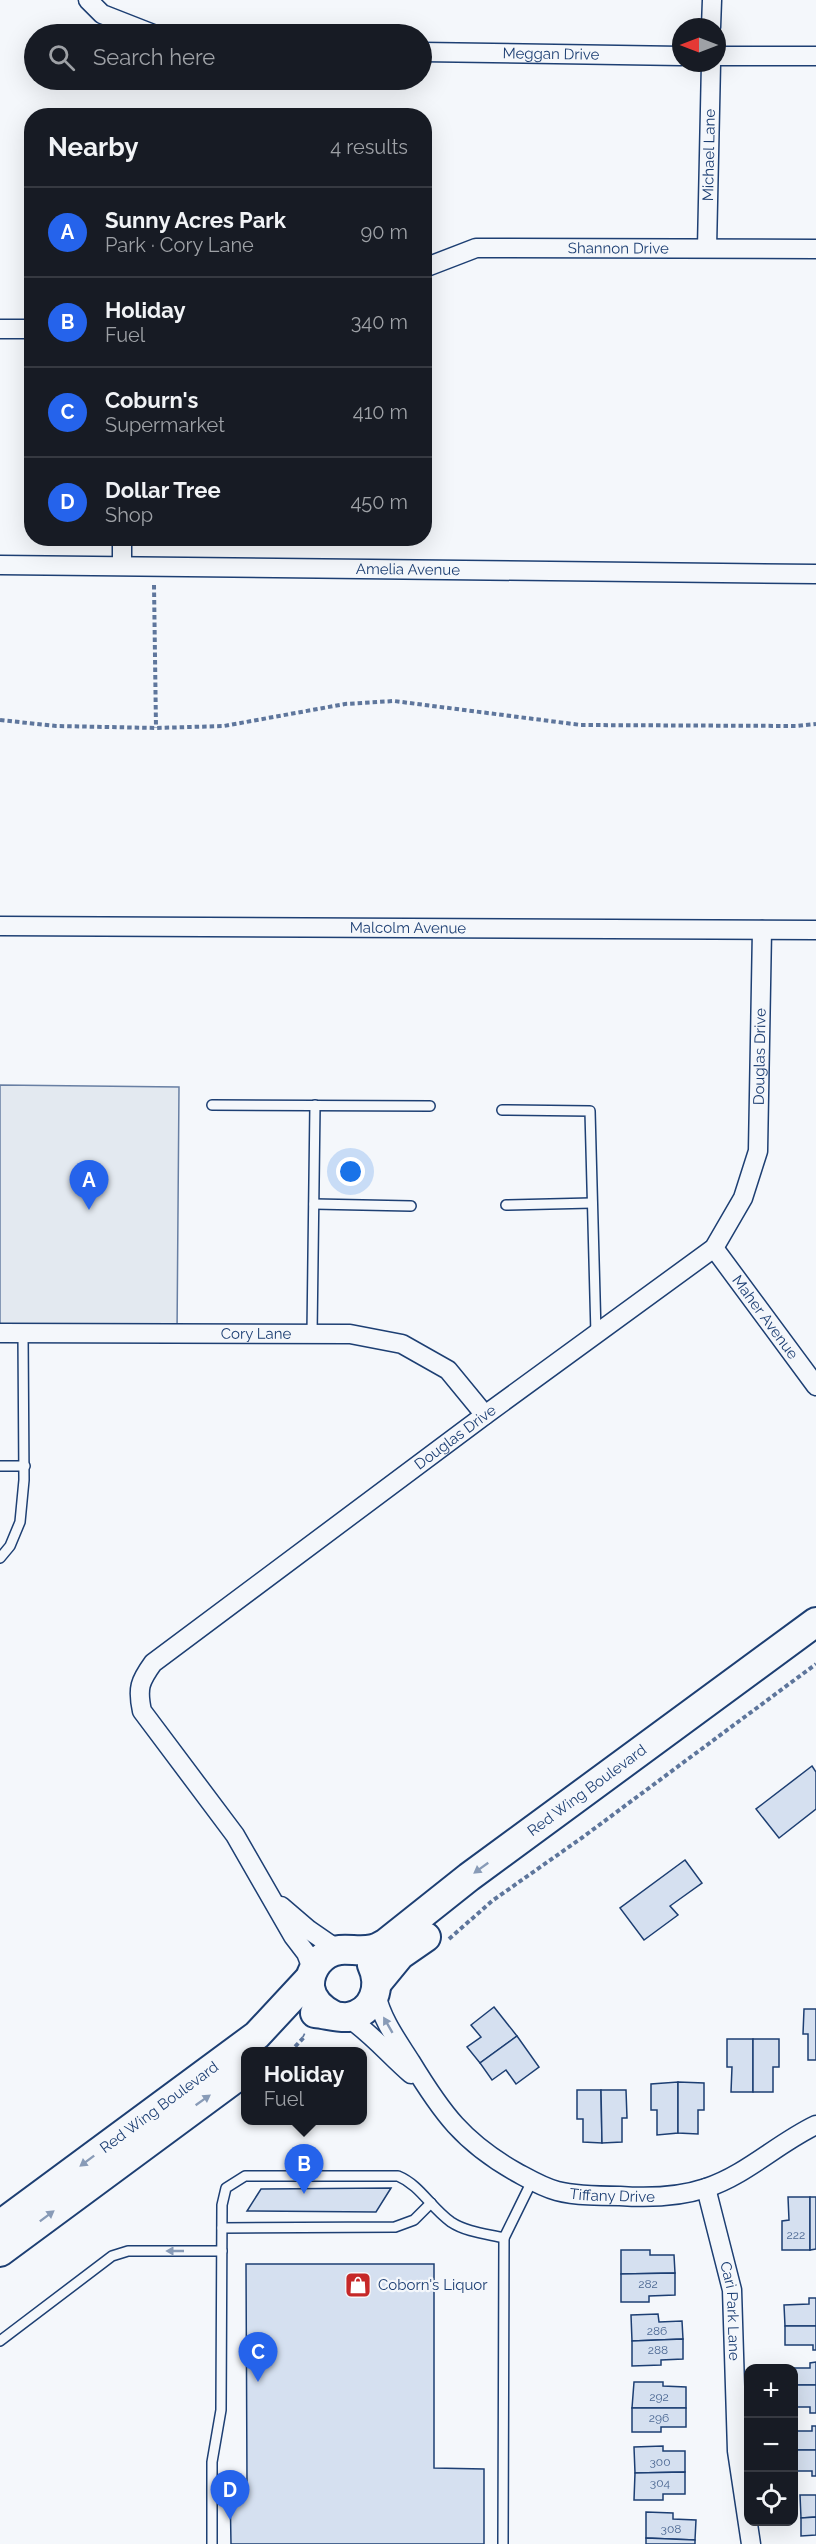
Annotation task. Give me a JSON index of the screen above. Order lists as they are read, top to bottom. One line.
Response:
{"streets":{"main road":["Red Wing Boulevard"],"street":["Meggan Drive","Michael Lane","Shannon Drive","Amelia Avenue","Malcolm Avenue","Douglas Drive","Maher Avenue","Cory Lane","Tiffany Drive","Cari Park Lane"]},"crossings":[["Michael Lane","Shannon Drive"],["Malcolm Avenue","Douglas Drive"],["Douglas Drive","Maher Avenue"],["Douglas Drive","Cory Lane"],["Douglas Drive","Red Wing Boulevard"],["Tiffany Drive","Cari Park Lane"]],"places":{"shop":["Coborn's Liquor"]},"house_numbers":["222","282","286","288","292","296","300","304","308"],"north":"left","page":{"search":"Search here","heading":["Nearby","4 results"],"list":[{"mark":"A","name":"Sunny Acres Park","note":"Park · Cory Lane","value":"90 m"},{"mark":"B","name":"Holiday","note":"Fuel","value":"340 m"},{"mark":"C","name":"Coburn's","note":"Supermarket","value":"410 m"},{"mark":"D","name":"Dollar Tree","note":"Shop","value":"450 m"}],"pins":["A","B","C","D"],"popup":["Holiday","Fuel"],"map_buttons":["+","−"]}}
